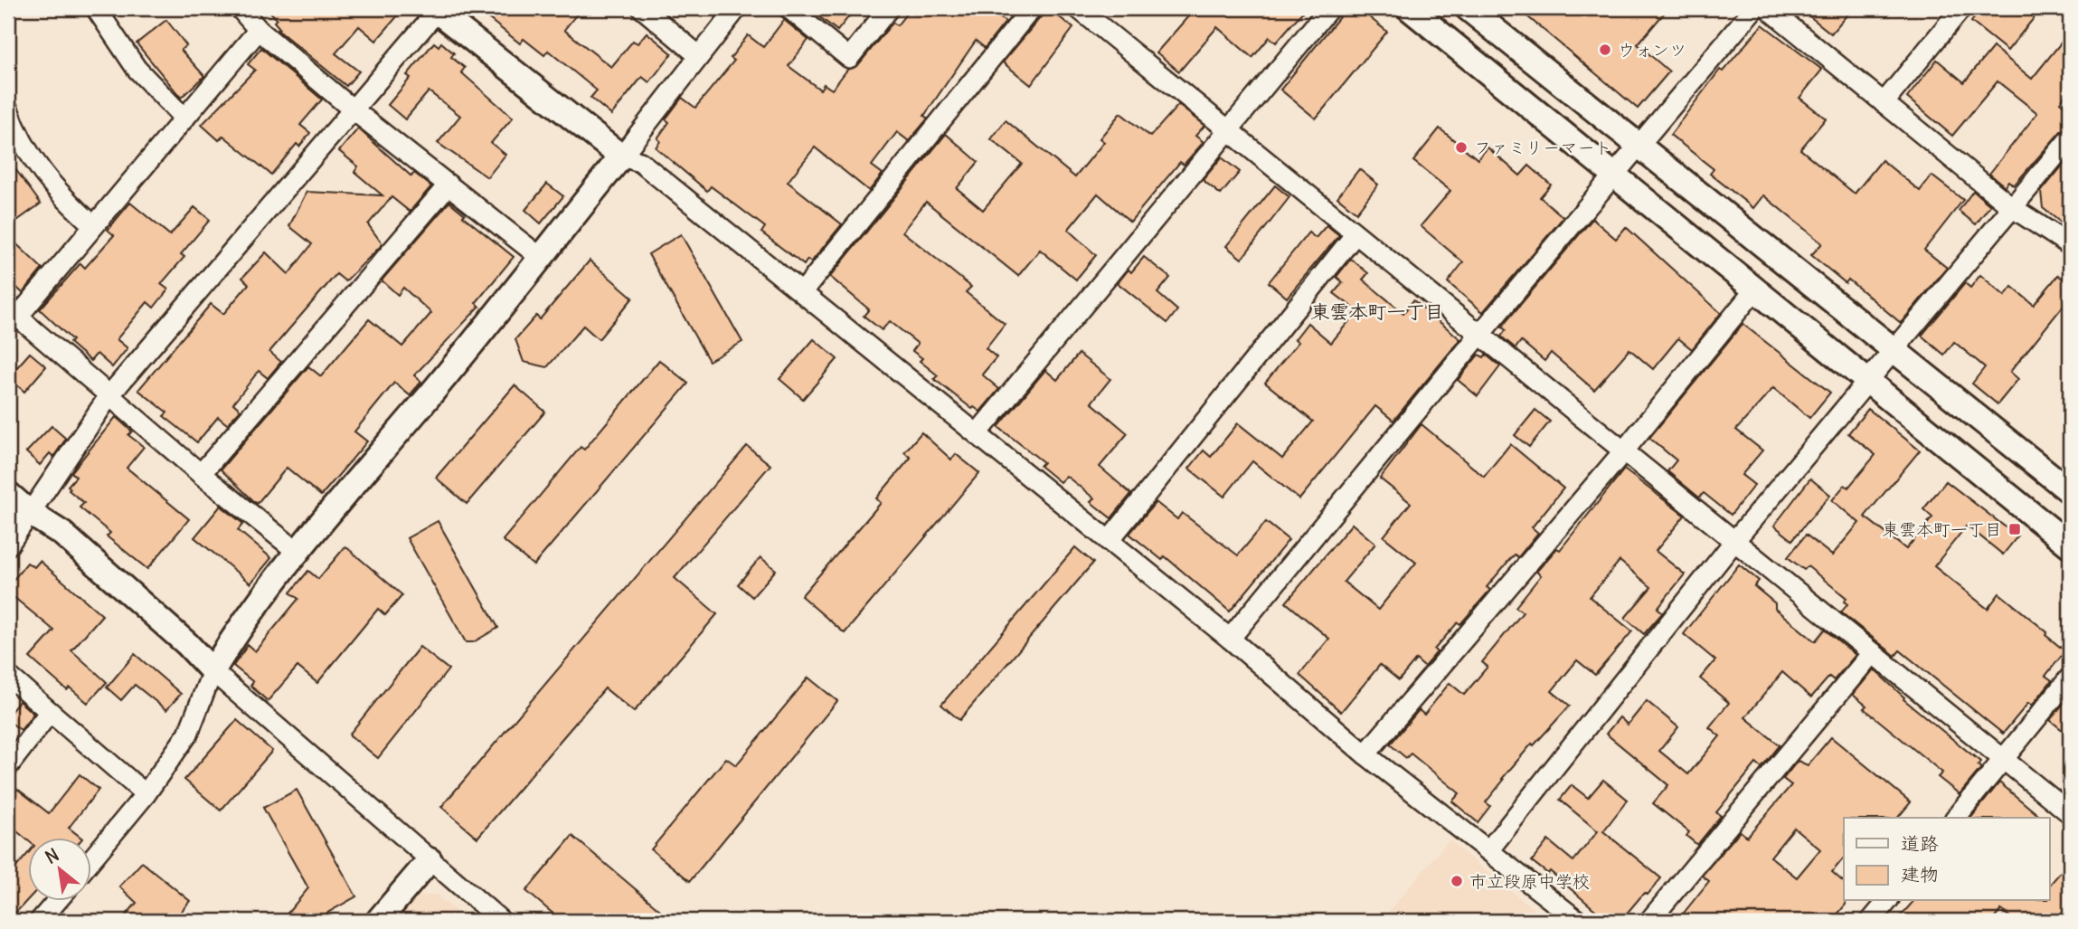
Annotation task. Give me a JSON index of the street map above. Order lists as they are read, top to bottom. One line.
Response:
{"districts":["東雲本町一丁目"],"places":{"other":["ウォンツ","ファミリーマート","市立段原中学校"],"transit":["東雲本町一丁目"]},"legend":["道路","建物"],"north":"top left"}
